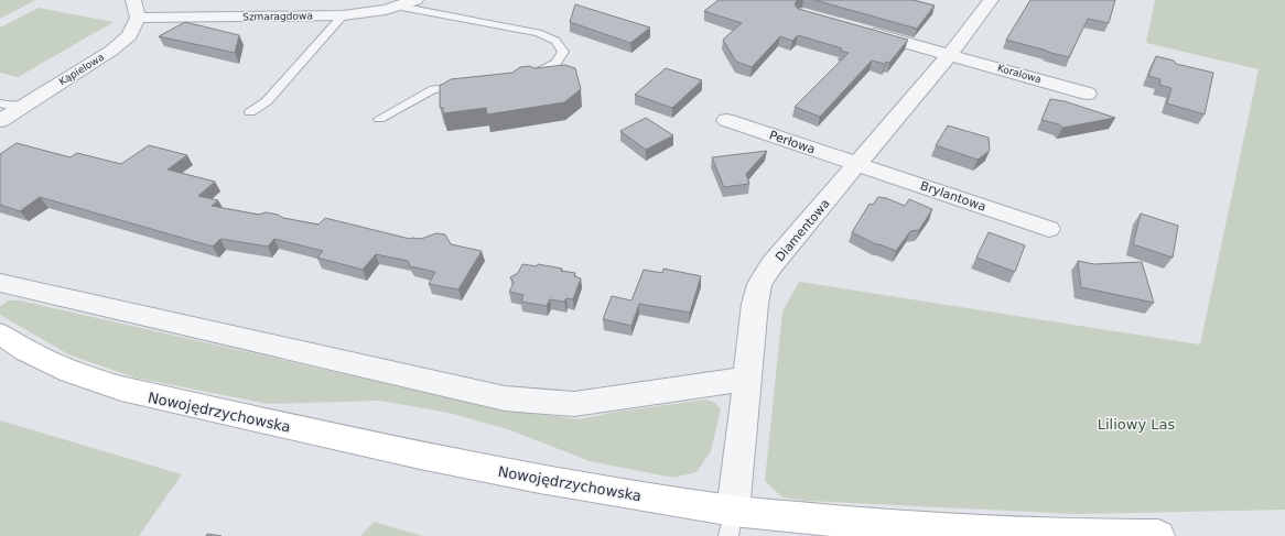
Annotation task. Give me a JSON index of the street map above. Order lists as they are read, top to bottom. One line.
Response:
{"streets":{"street":["Szmaragdowa","Kąpielowa","Koralowa","Perłowa","Brylantowa","Diamentowa","Nowojędrzychowska"]},"crossings":[["Szmaragdowa","Kąpielowa"],["Koralowa","Diamentowa"],["Perłowa","Brylantowa"],["Perłowa","Diamentowa"],["Brylantowa","Diamentowa"],["Diamentowa","Nowojędrzychowska"]],"parks":["Liliowy Las"]}
